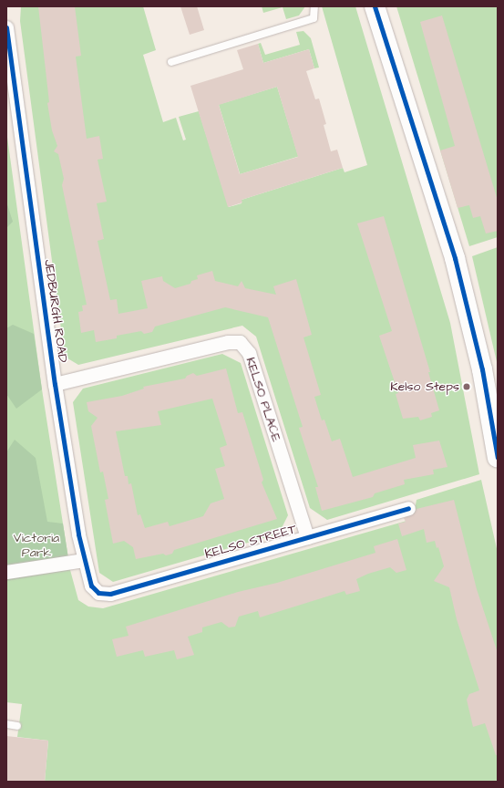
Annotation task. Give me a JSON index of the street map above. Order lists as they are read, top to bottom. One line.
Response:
{"streets":{"street":["JEDBURGH ROAD","KELSO PLACE","KELSO STREET"]},"crossings":[["JEDBURGH ROAD","KELSO PLACE"],["JEDBURGH ROAD","KELSO STREET"],["KELSO PLACE","KELSO STREET"]],"parks":["Victoria Park"],"places":["Kelso Steps"]}
